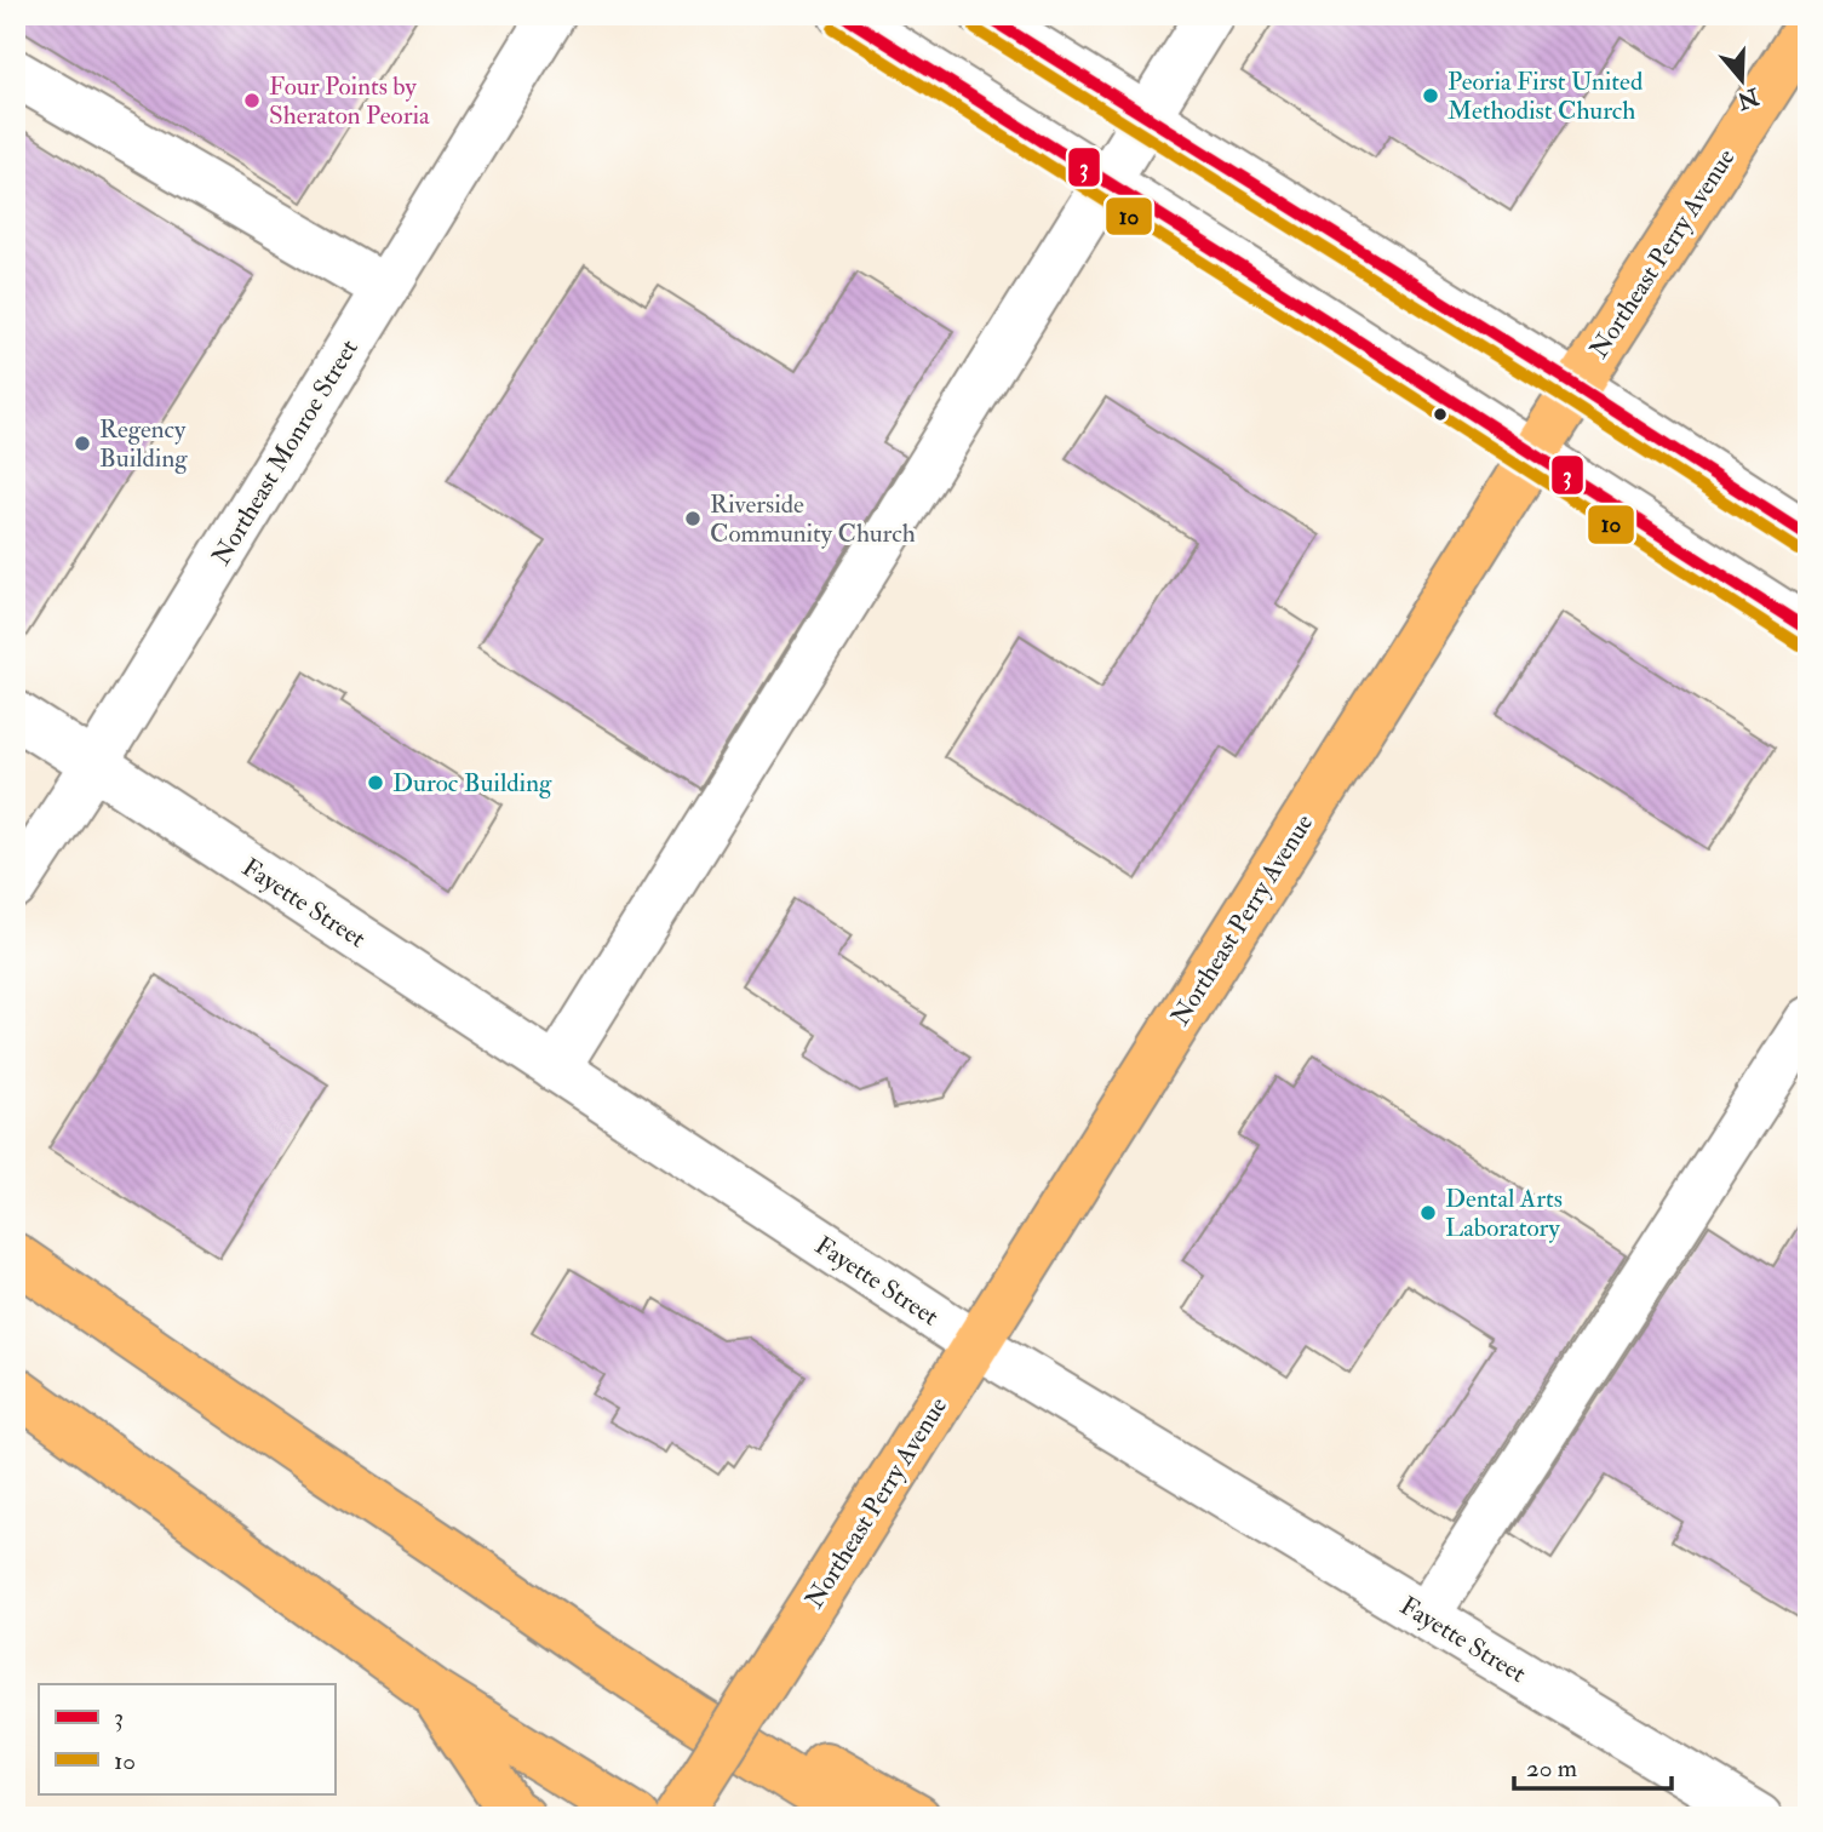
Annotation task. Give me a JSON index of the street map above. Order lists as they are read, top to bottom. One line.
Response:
{"streets":{"main road":["Northeast Perry Avenue"],"street":["Northeast Monroe Street","Fayette Street"]},"crossings":[["Northeast Perry Avenue","Fayette Street"],["Northeast Monroe Street","Fayette Street"]],"places":["Peoria First United Methodist Church","Four Points by Sheraton Peoria","Regency Building","Riverside Community Church","Duroc Building","Dental Arts Laboratory"],"lines":["transit line 3","transit line 10"],"legend":["3","10"],"scale_bar":"20 m","north":"bottom"}
